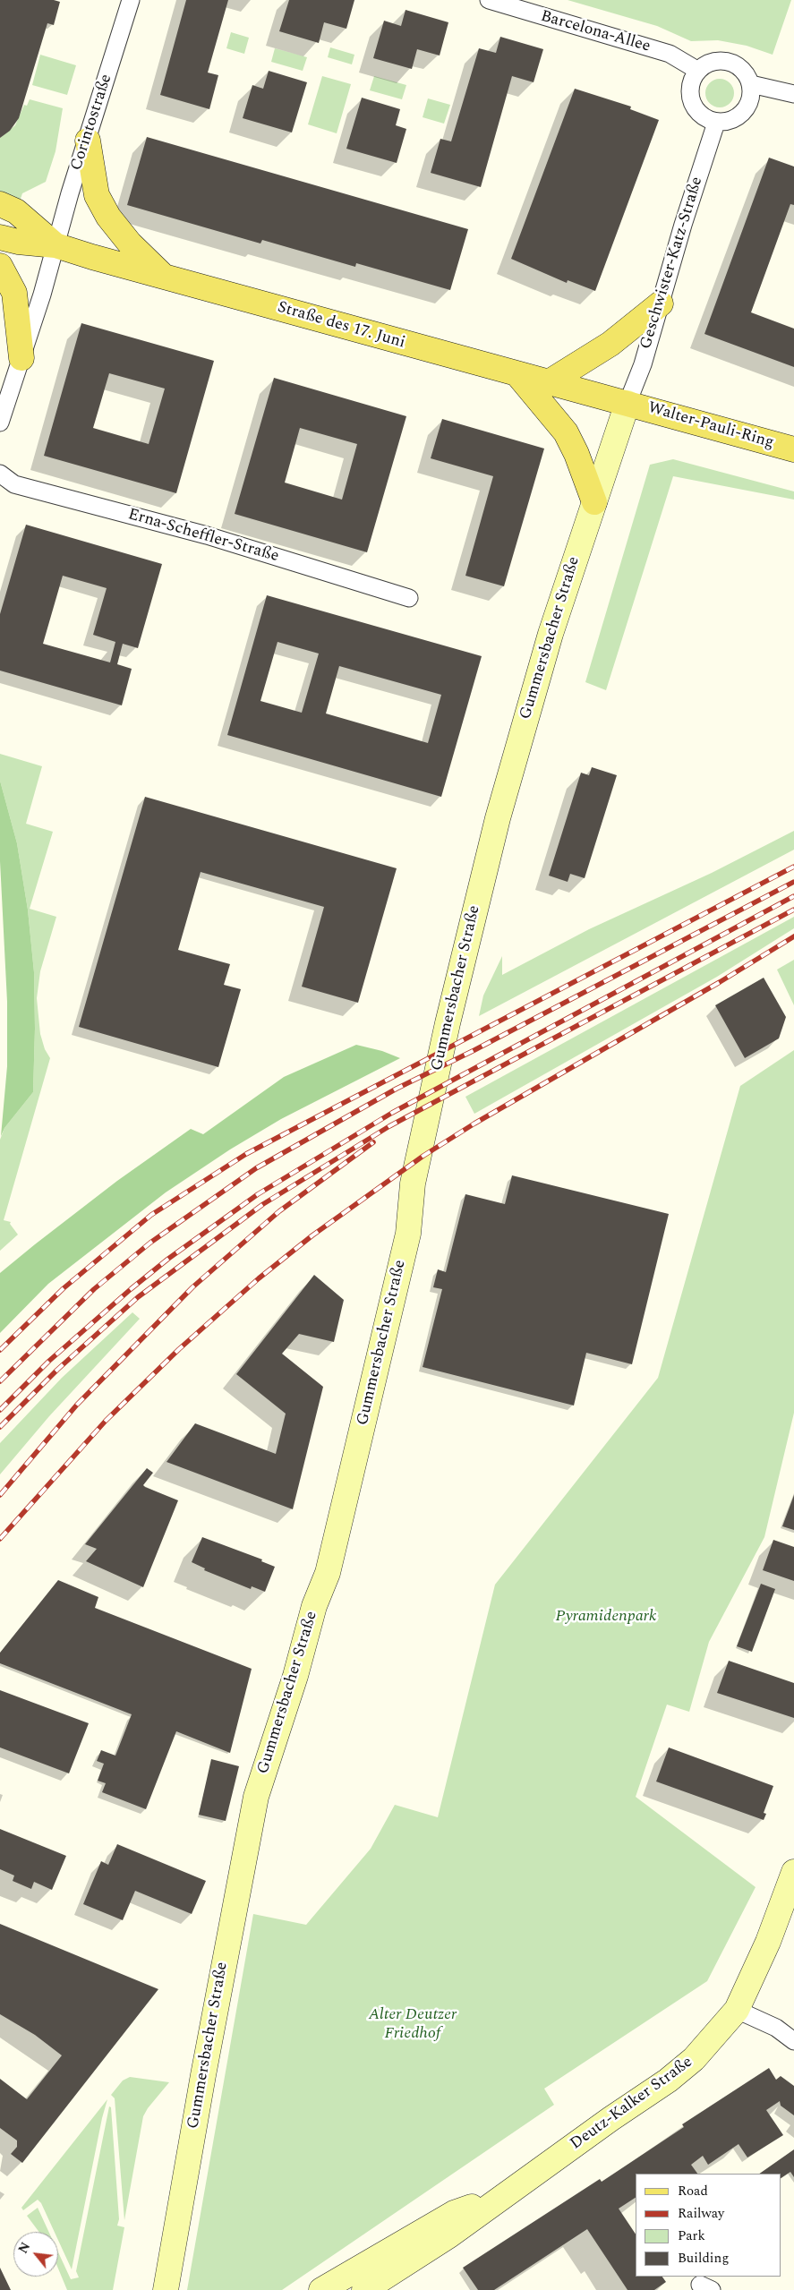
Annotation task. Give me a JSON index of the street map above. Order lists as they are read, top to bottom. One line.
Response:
{"streets":{"main road":["Straße des 17. Juni","Walter-Pauli-Ring"],"street":["Barcelona-Allee","Corintostraße","Geschwister-Katz-Straße","Erna-Scheffler-Straße","Gummersbacher Straße","Deutz-Kalker Straße"]},"crossings":[["Barcelona-Allee","Geschwister-Katz-Straße"],["Corintostraße","Straße des 17. Juni"],["Geschwister-Katz-Straße","Straße des 17. Juni"],["Geschwister-Katz-Straße","Walter-Pauli-Ring"],["Geschwister-Katz-Straße","Gummersbacher Straße"],["Straße des 17. Juni","Walter-Pauli-Ring"],["Straße des 17. Juni","Gummersbacher Straße"],["Walter-Pauli-Ring","Gummersbacher Straße"]],"parks":["Pyramidenpark","Alter Deutzer Friedhof"],"legend":["Road","Railway","Park","Building"],"north":"top left"}
